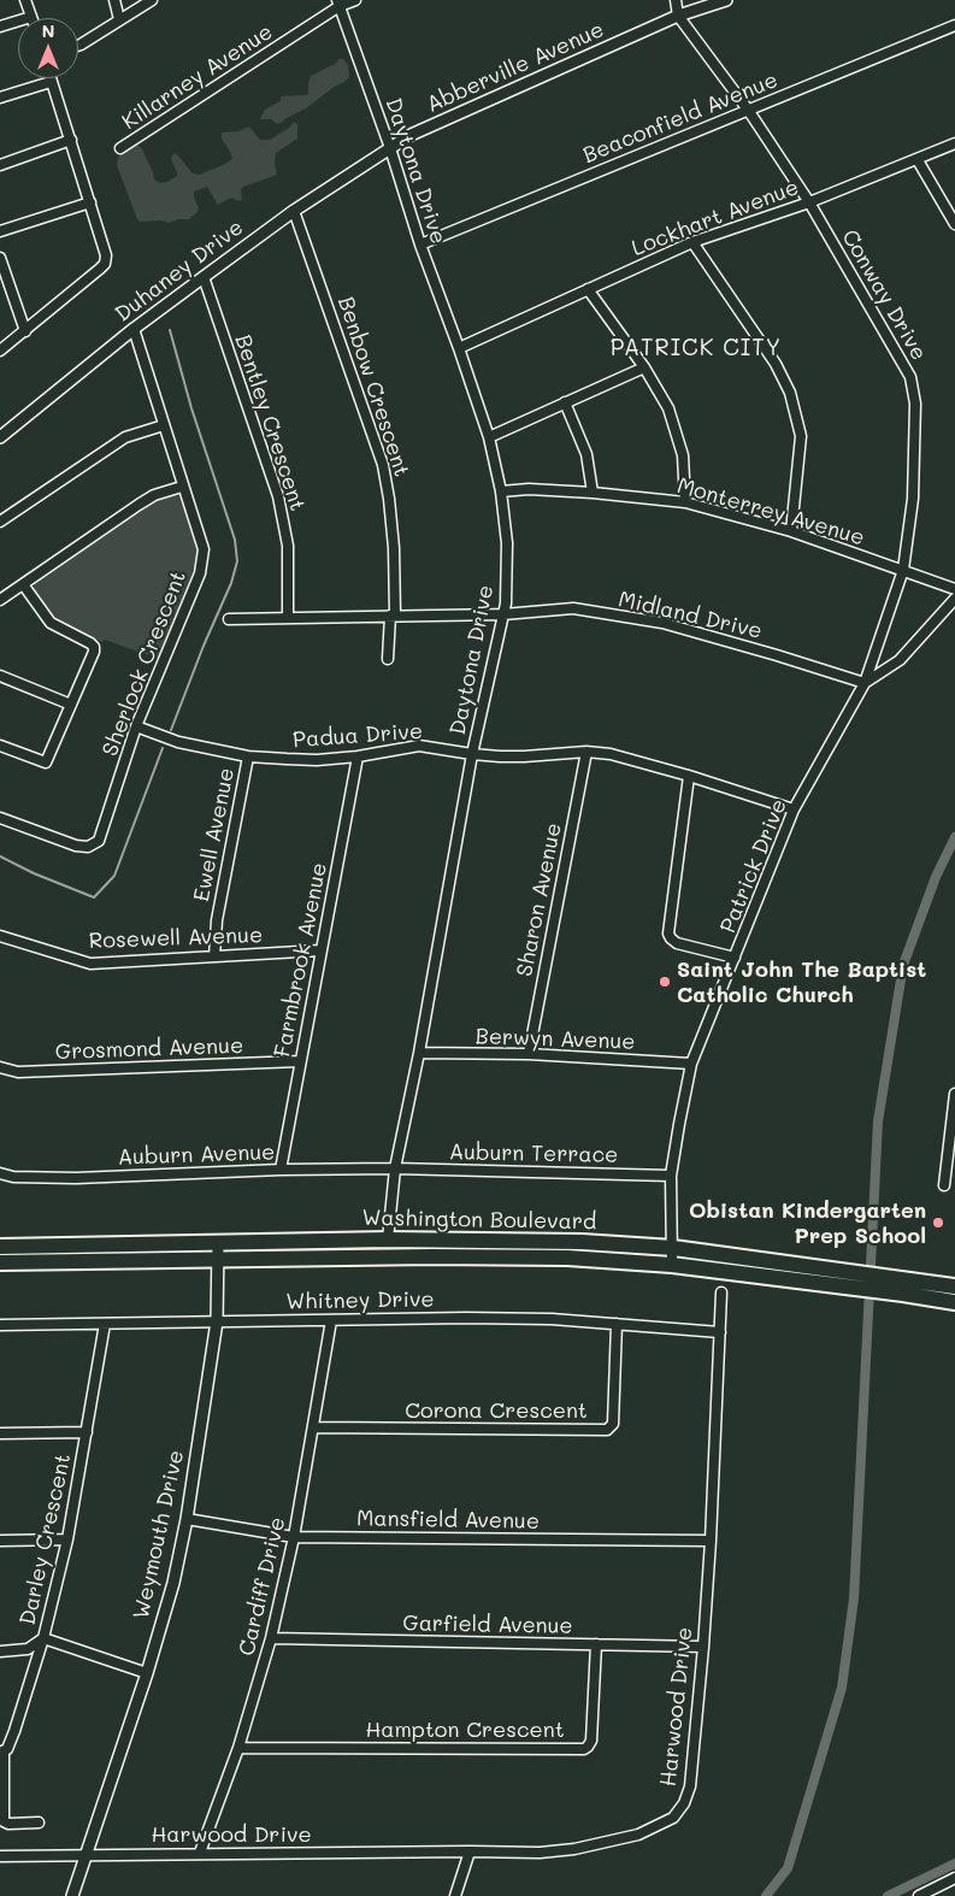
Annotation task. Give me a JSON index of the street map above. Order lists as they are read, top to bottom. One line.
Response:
{"streets":{"highway":["Washington Boulevard"],"street":["Abberville Avenue","Killarney Avenue","Beaconfield Avenue","Daytona Drive","Lockhart Avenue","Duhaney Drive","Conway Drive","Benbow Crescent","Bentley Crescent","Monterrey Avenue","Midland Drive","Sherlock Crescent","Padua Drive","Ewell Avenue","Patrick Drive","Sharon Avenue","Rosewell Avenue","Farmbrook Avenue","Berwyn Avenue","Grosmond Avenue","Auburn Terrace","Auburn Avenue","Whitney Drive","Corona Crescent","Mansfield Avenue","Weymouth Drive","Darley Crescent","Cardiff Drive","Garfield Avenue","Harwood Drive","Hampton Crescent"]},"crossings":[["Abberville Avenue","Daytona Drive"],["Abberville Avenue","Duhaney Drive"],["Abberville Avenue","Conway Drive"],["Killarney Avenue","Daytona Drive"],["Beaconfield Avenue","Daytona Drive"],["Beaconfield Avenue","Conway Drive"],["Daytona Drive","Lockhart Avenue"],["Daytona Drive","Duhaney Drive"],["Daytona Drive","Monterrey Avenue"],["Daytona Drive","Midland Drive"],["Daytona Drive","Padua Drive"],["Daytona Drive","Berwyn Avenue"],["Daytona Drive","Auburn Terrace"],["Daytona Drive","Auburn Avenue"],["Daytona Drive","Washington Boulevard"],["Lockhart Avenue","Conway Drive"],["Duhaney Drive","Benbow Crescent"],["Duhaney Drive","Bentley Crescent"],["Duhaney Drive","Sherlock Crescent"],["Conway Drive","Monterrey Avenue"],["Conway Drive","Midland Drive"],["Conway Drive","Patrick Drive"],["Benbow Crescent","Midland Drive"],["Bentley Crescent","Midland Drive"],["Midland Drive","Patrick Drive"],["Sherlock Crescent","Padua Drive"],["Padua Drive","Ewell Avenue"],["Padua Drive","Patrick Drive"],["Padua Drive","Sharon Avenue"],["Padua Drive","Farmbrook Avenue"],["Ewell Avenue","Rosewell Avenue"],["Patrick Drive","Berwyn Avenue"],["Patrick Drive","Auburn Terrace"],["Patrick Drive","Washington Boulevard"],["Sharon Avenue","Berwyn Avenue"],["Rosewell Avenue","Farmbrook Avenue"],["Farmbrook Avenue","Grosmond Avenue"],["Farmbrook Avenue","Auburn Avenue"],["Auburn Terrace","Auburn Avenue"],["Washington Boulevard","Weymouth Drive"],["Whitney Drive","Corona Crescent"],["Whitney Drive","Weymouth Drive"],["Whitney Drive","Darley Crescent"],["Whitney Drive","Cardiff Drive"],["Whitney Drive","Harwood Drive"],["Corona Crescent","Cardiff Drive"],["Mansfield Avenue","Weymouth Drive"],["Mansfield Avenue","Cardiff Drive"],["Mansfield Avenue","Harwood Drive"],["Weymouth Drive","Harwood Drive"],["Cardiff Drive","Garfield Avenue"],["Cardiff Drive","Harwood Drive"],["Cardiff Drive","Hampton Crescent"],["Garfield Avenue","Harwood Drive"],["Garfield Avenue","Hampton Crescent"]],"districts":["PATRICK CITY"],"places":["Saint John The Baptist Catholic Church","Obistan Kindergarten Prep School"],"north":"top"}
